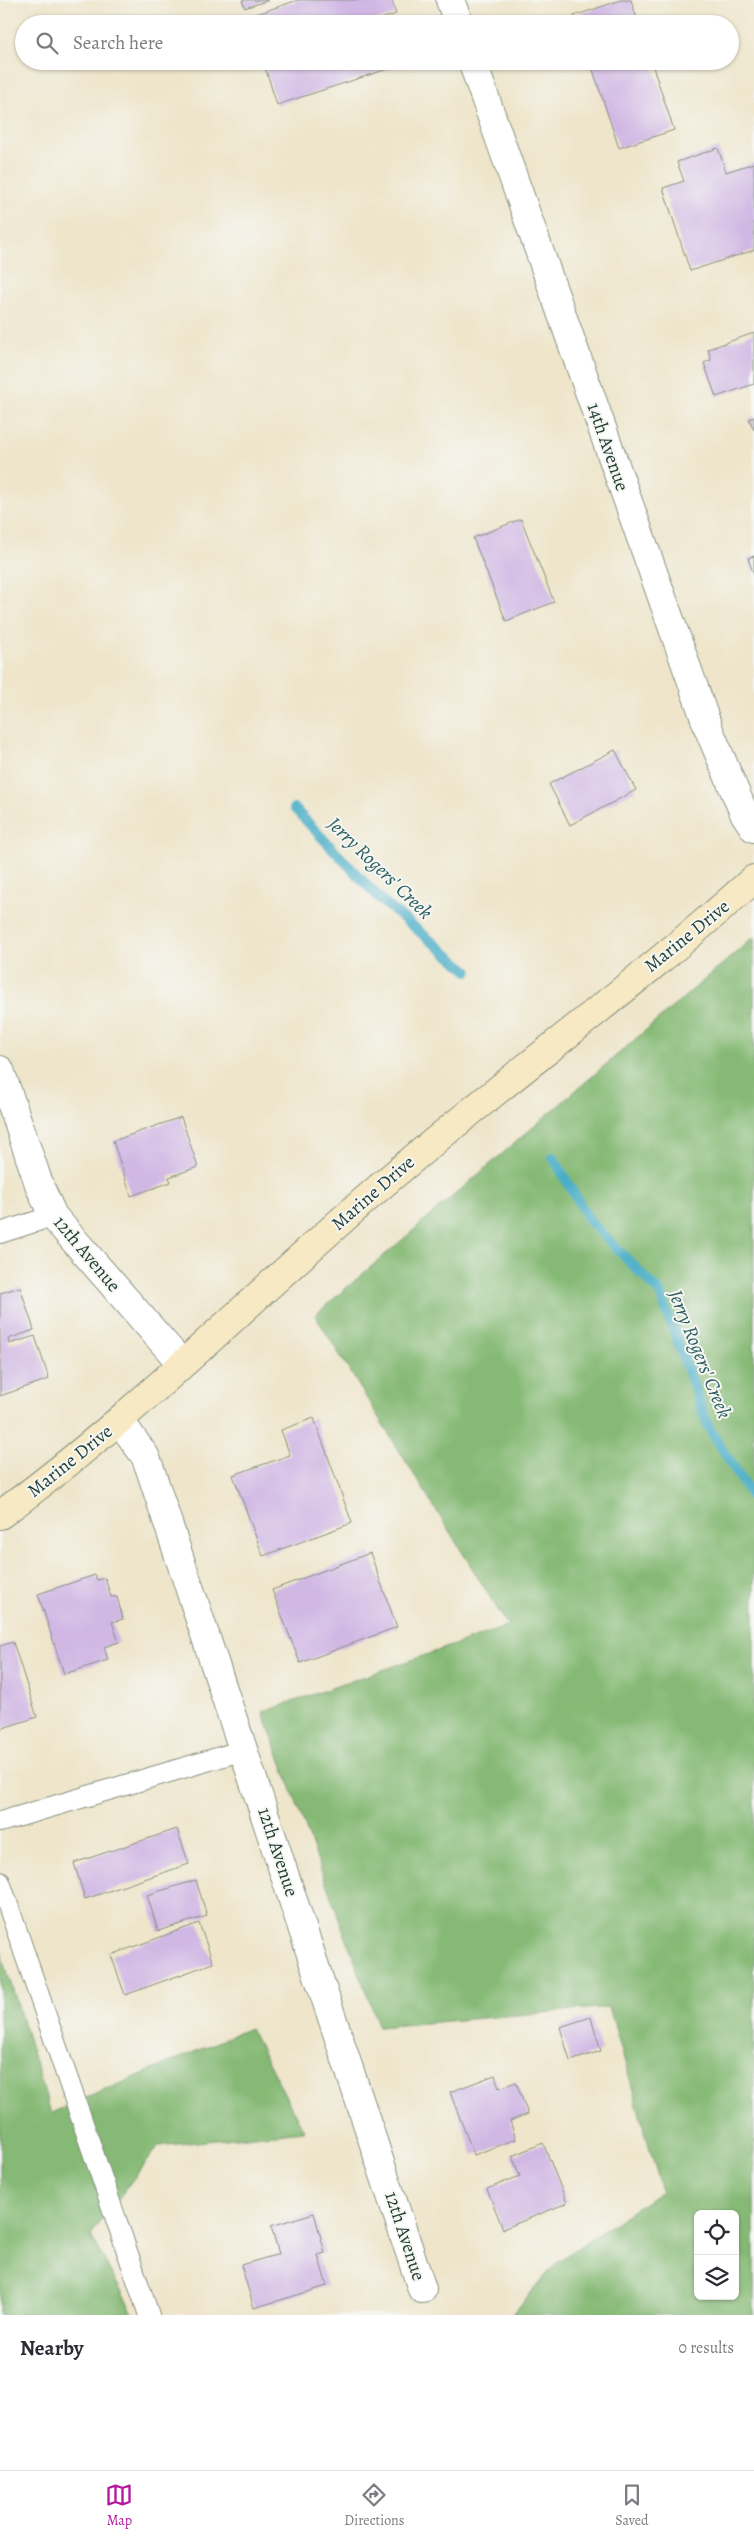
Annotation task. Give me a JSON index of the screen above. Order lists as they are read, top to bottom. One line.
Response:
{"streets":{"street":["14th Avenue","Marine Drive","12th Avenue"]},"crossings":[["Marine Drive","12th Avenue"]],"water":["Jerry Rogers' Creek"],"page":{"search":"Search here","heading":["Nearby","0 results"],"nav":["Map","Directions","Saved"]}}
